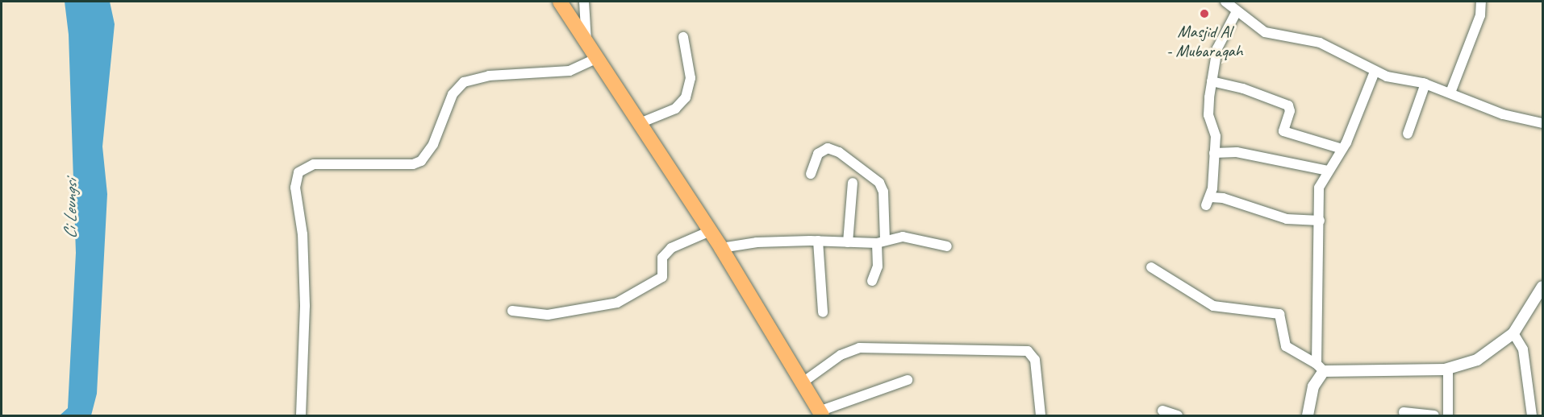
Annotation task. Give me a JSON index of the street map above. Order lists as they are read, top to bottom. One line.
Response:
{"water":["Ci Leungsi"],"places":["Masjid Al - Mubaraqah"]}
